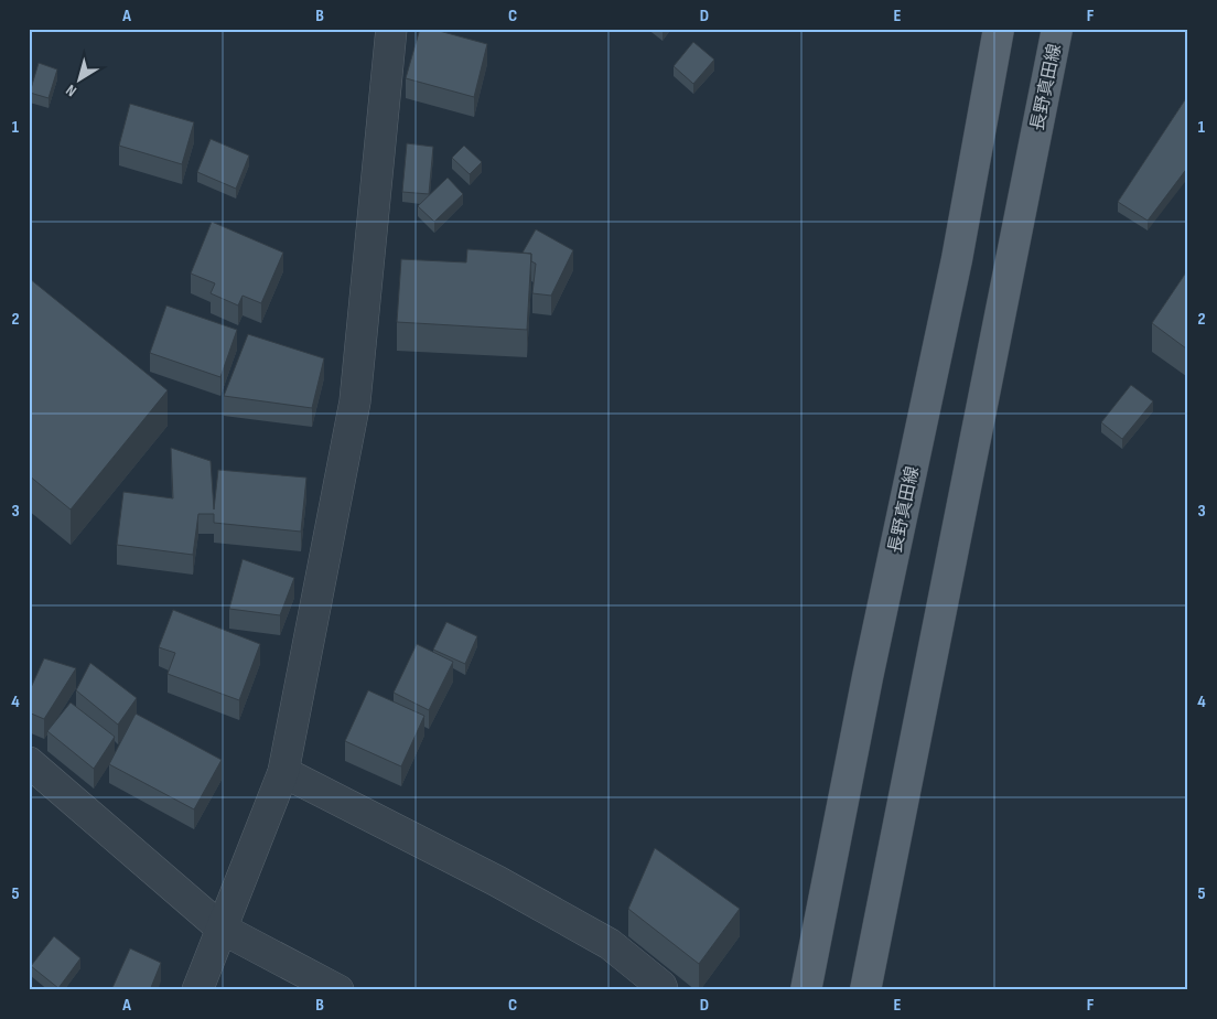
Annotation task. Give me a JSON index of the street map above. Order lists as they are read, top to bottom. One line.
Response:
{"streets":{"main road":["長野真田線"]},"north":"bottom left","grid":{"columns":["A","B","C","D","E","F"],"rows":["1","2","3","4","5"]}}
